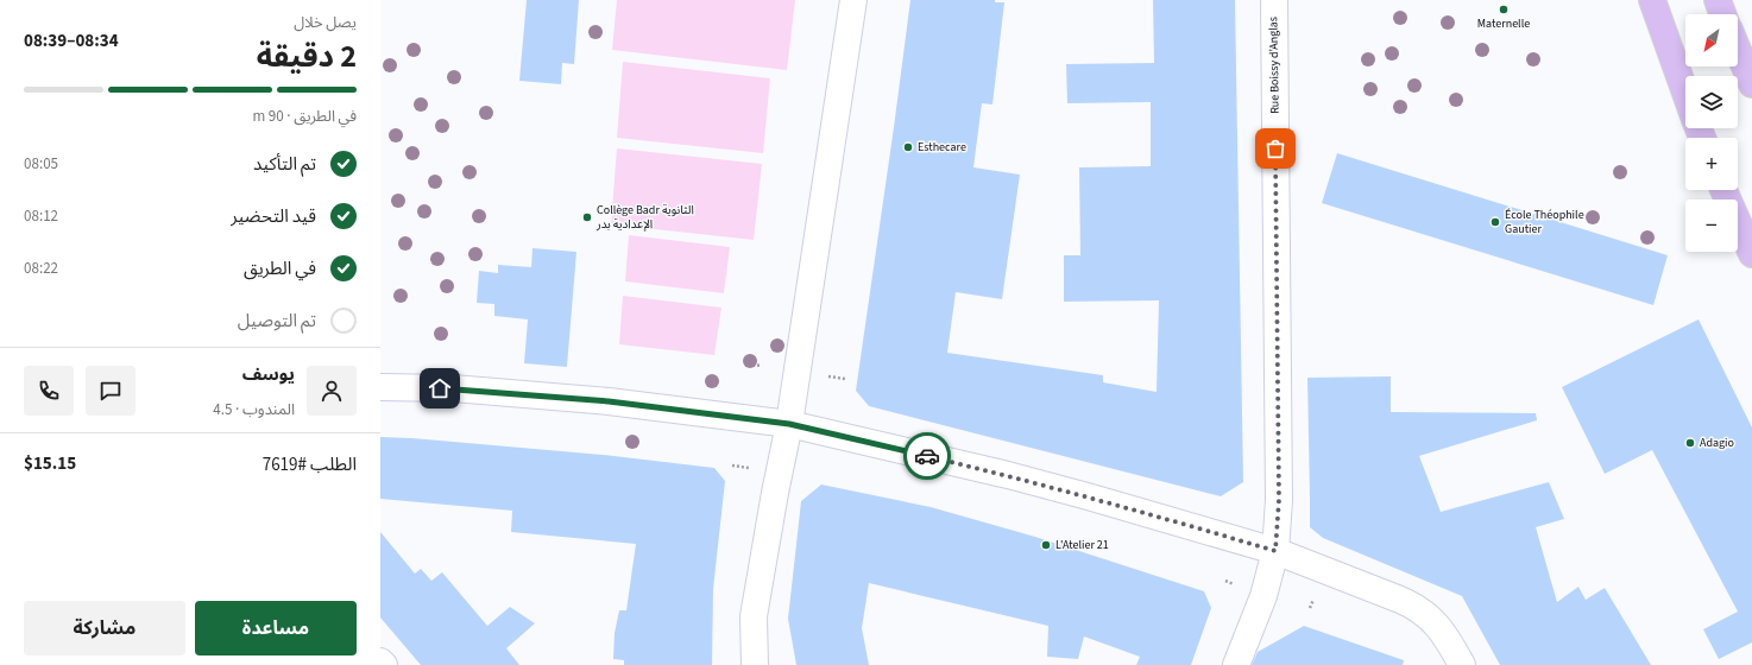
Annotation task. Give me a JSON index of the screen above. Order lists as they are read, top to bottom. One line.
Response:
{"streets":{"street":["Rue Boissy d’Anglas"]},"places":["Maternelle","Esthecare","Collège Badr الثانوية الإعدادية بدر","École Théophile Gautier","Adagio","L'Atelier 21"],"north":"bottom left","page":{"heading":["2 دقيقة","يصل خلال","08:34–08:39"],"panel":["يوسف","المندوب · 4.5","الطلب #7619","$15.15"],"map_buttons":["+","−"],"bar":"في الطريق · 90 m","list":[["تم التأكيد","08:05"],["قيد التحضير","08:12"],["في الطريق","08:22"],"تم التوصيل"],"buttons":["مساعدة","مشاركة"]}}
